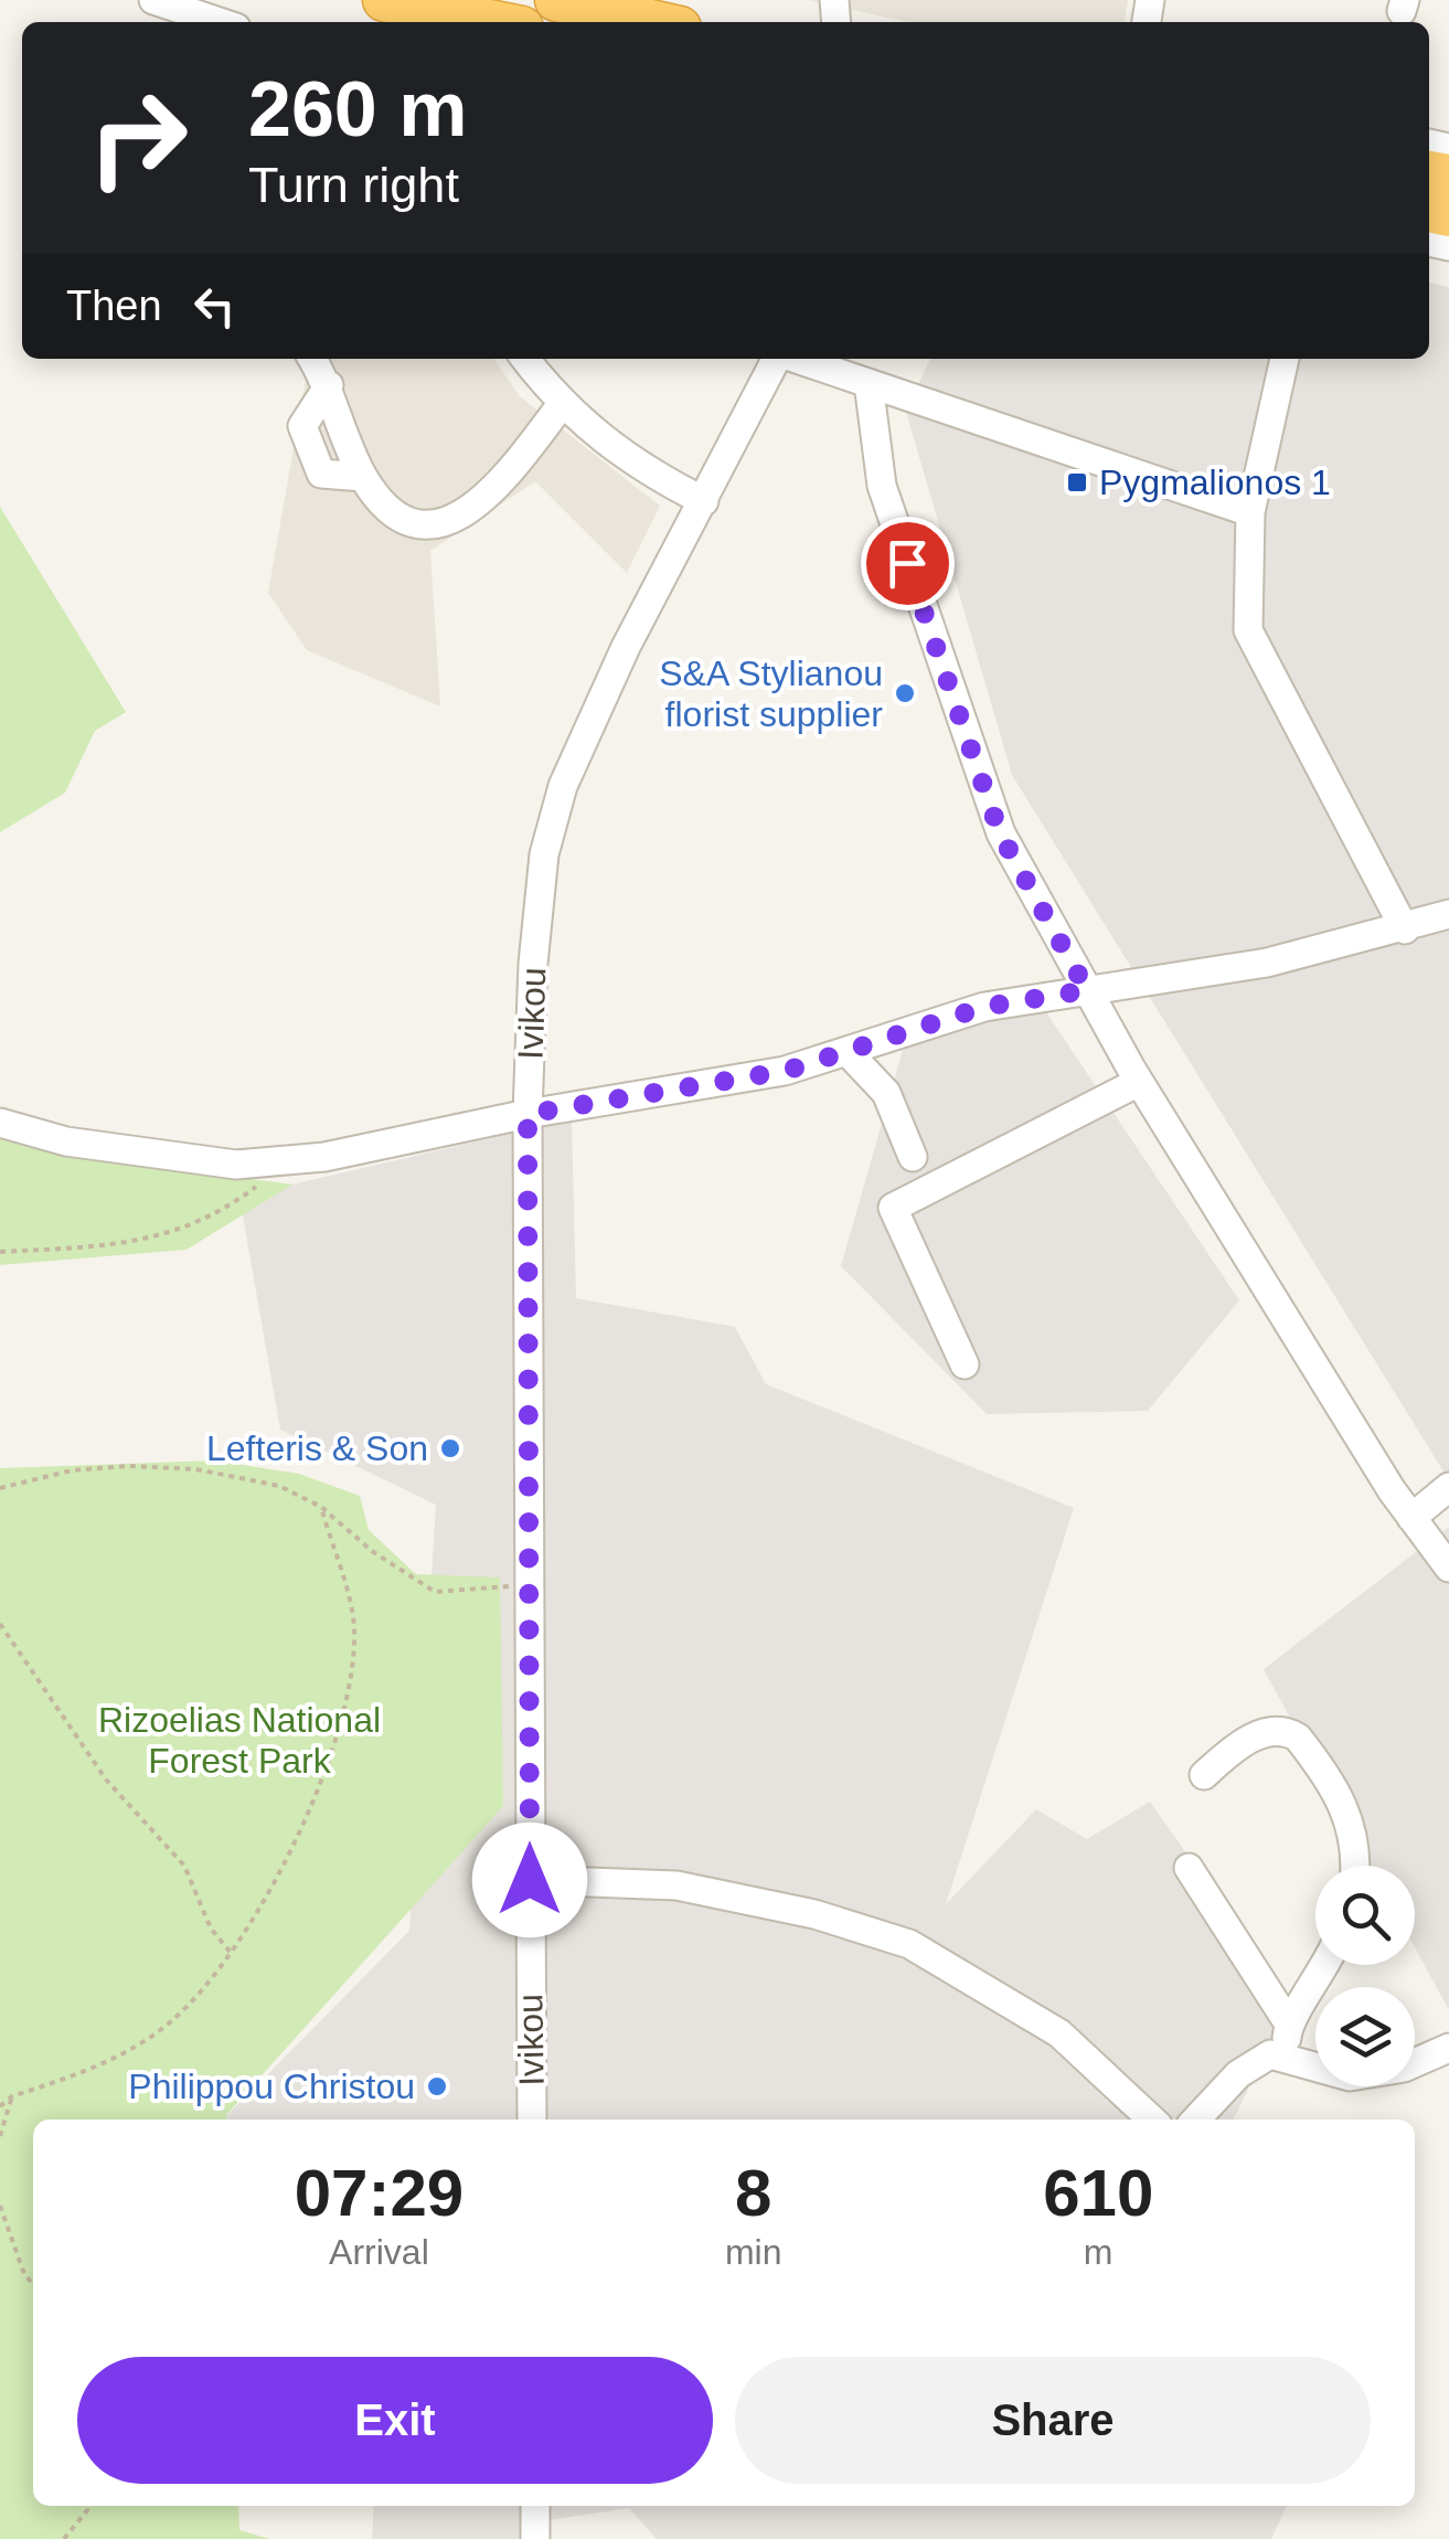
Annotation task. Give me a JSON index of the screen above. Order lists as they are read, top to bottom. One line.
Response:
{"streets":{"street":["Ivikou"]},"parks":["Rizoelias National Forest Park"],"places":{"transit":["Pygmalionos 1"],"other":["S&A Stylianou florist supplier","Lefteris & Son","Philippou Christou"]},"page":{"turn":["260 m","Turn right"],"then":"Then","eta":["07:29","Arrival","8","min","610","m"],"buttons":["Exit","Share"]}}
